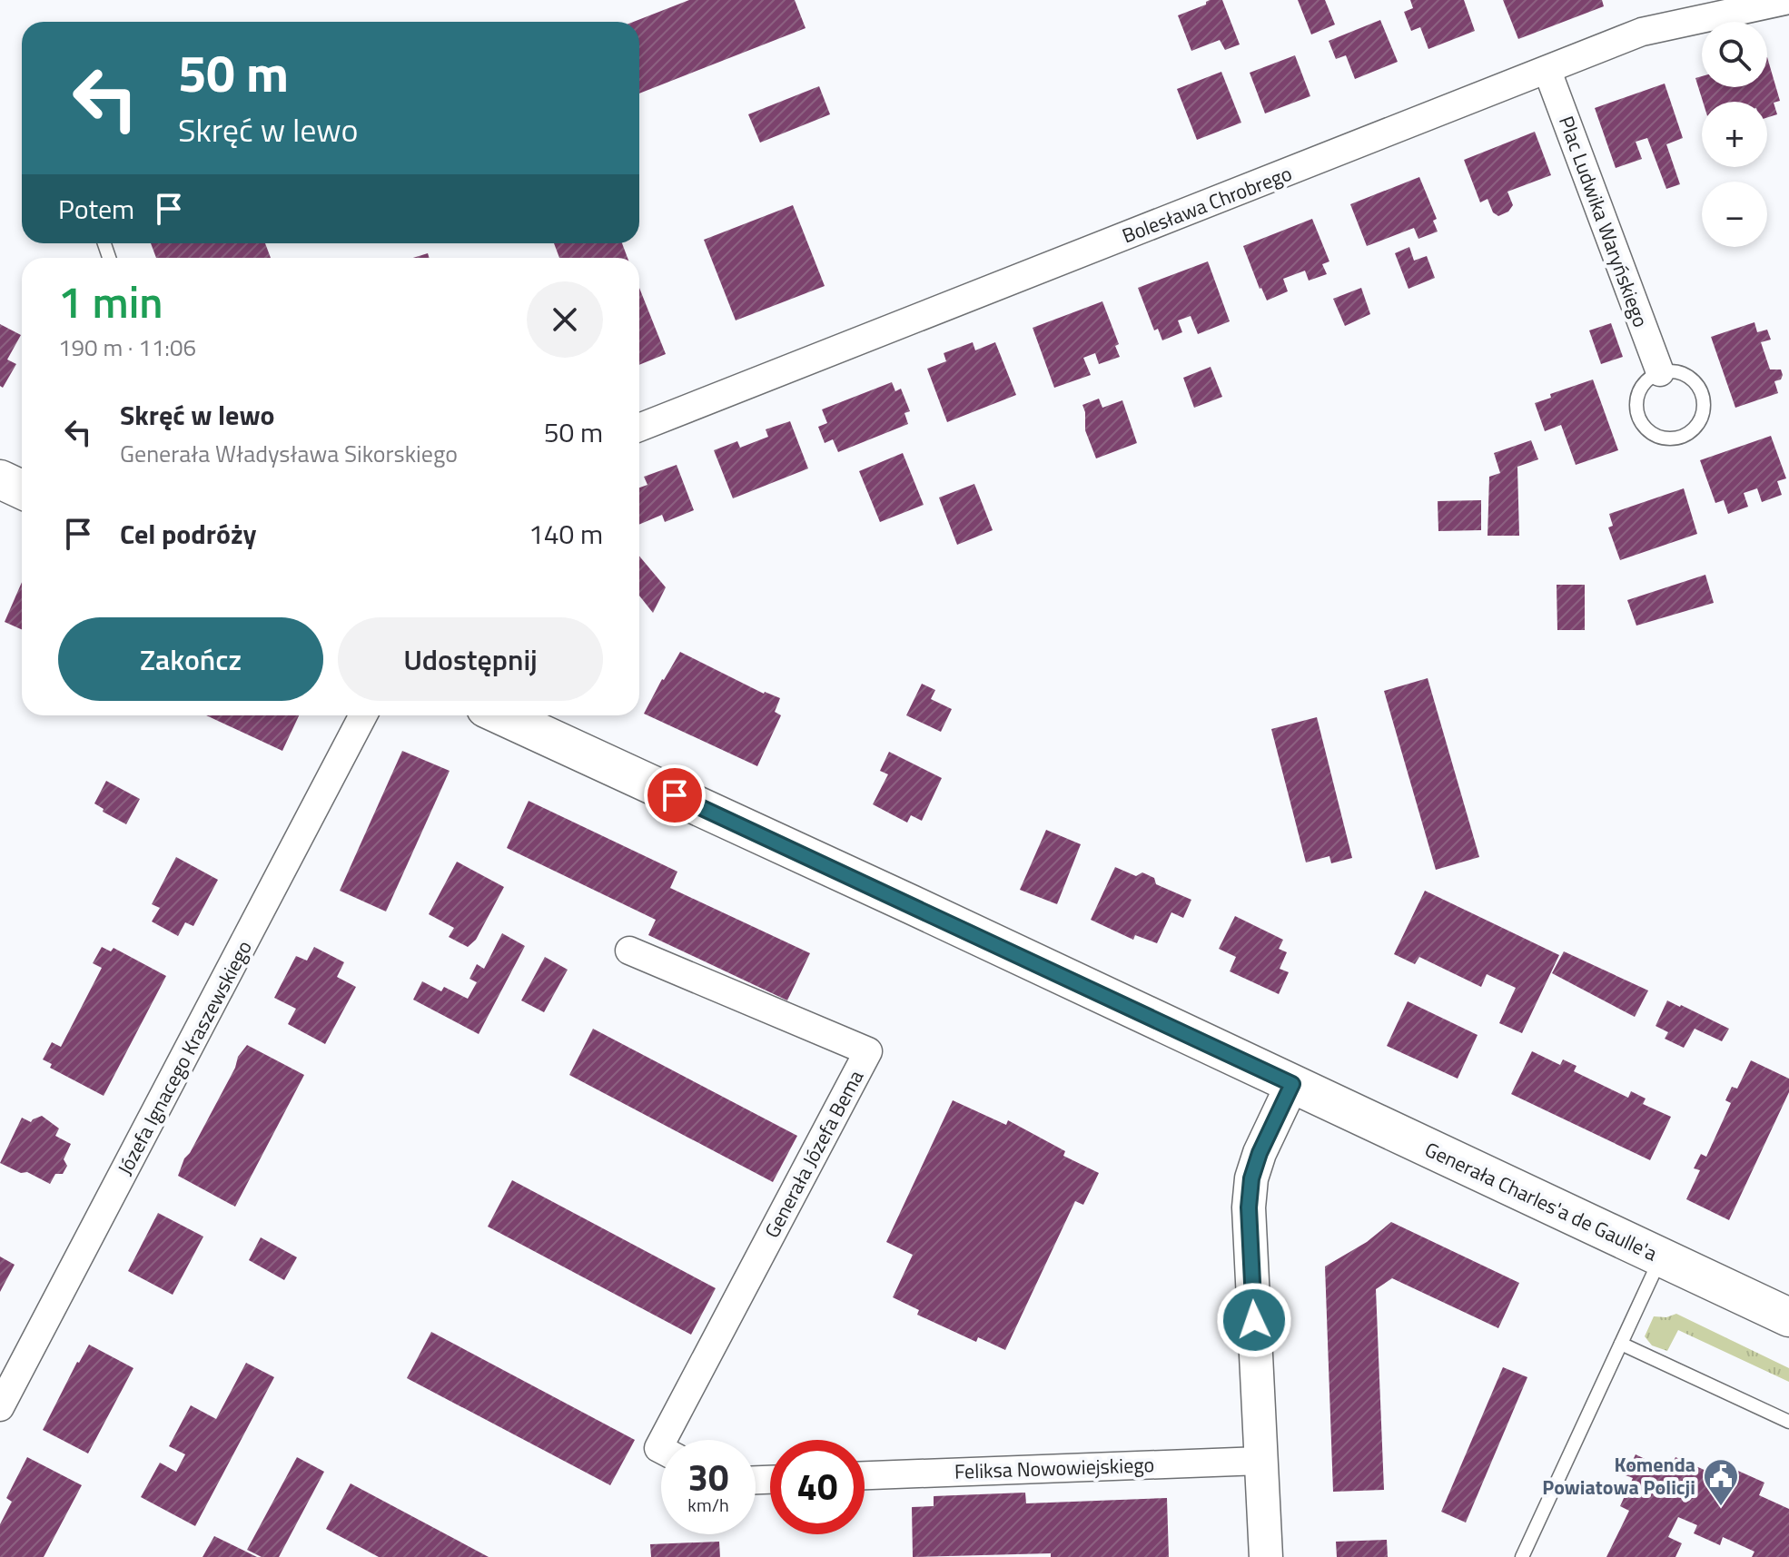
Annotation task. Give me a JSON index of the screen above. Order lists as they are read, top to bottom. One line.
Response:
{"streets":{"main road":["Generała Charles'a de Gaulle'a"],"street":["Bolesława Chrobrego","Plac Ludwika Waryńskiego","Józefa Ignacego Kraszewskiego","Generała Józefa Bema","Feliksa Nowowiejskiego"]},"crossings":[["Bolesława Chrobrego","Plac Ludwika Waryńskiego"]],"places":{"public building":["Komenda Powiatowa Policji"]},"page":{"map_buttons":["+","−"],"turn":["50 m","Skręć w lewo"],"then":"Potem","heading":["1 min","190 m · 11:06"],"list":[{"name":"Skręć w lewo","note":"Generała Władysława Sikorskiego","value":"50 m"},{"name":"Cel podróży","value":"140 m"}],"buttons":["Zakończ","Udostępnij"],"speed":"30 km/h","limit":"40"}}
